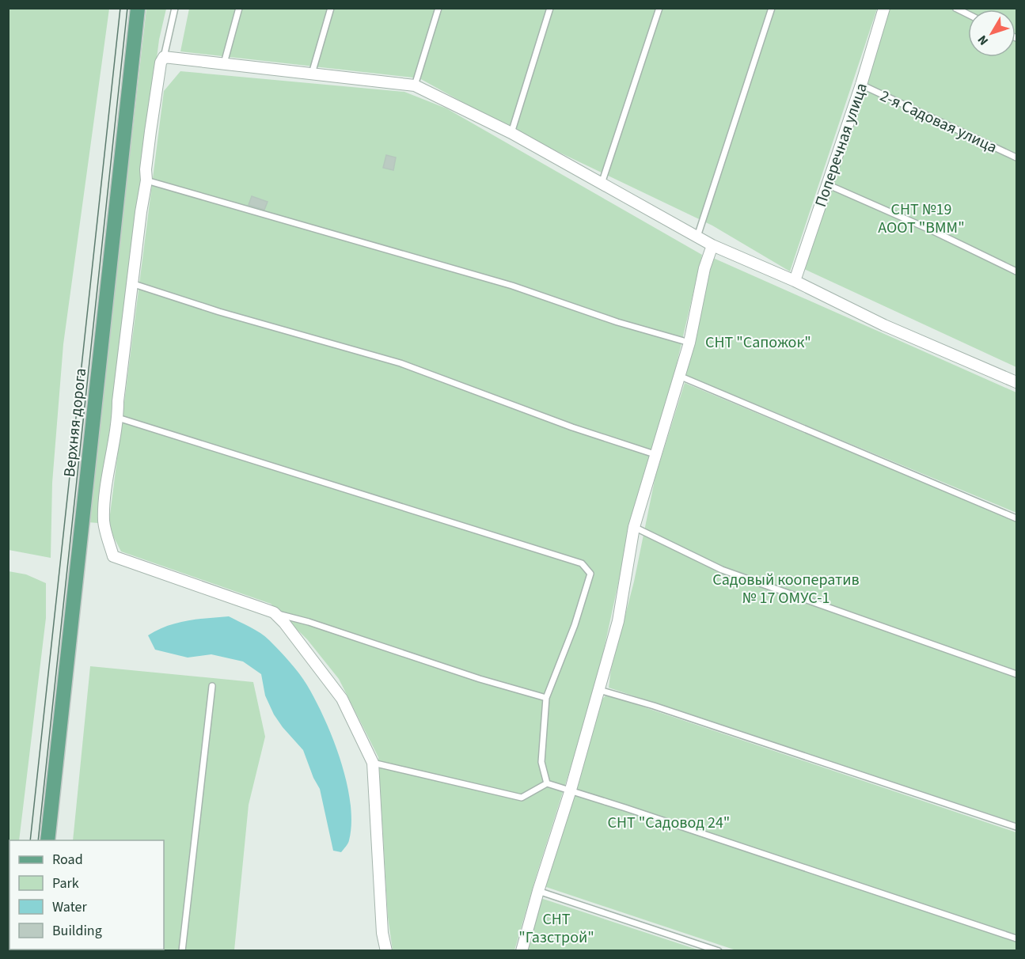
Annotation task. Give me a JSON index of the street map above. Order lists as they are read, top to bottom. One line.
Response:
{"streets":{"main road":["Верхняя дорога"],"street":["Поперечная улица"],"lane":["2-я Садовая улица"]},"crossings":[["2-я Садовая улица","Поперечная улица"]],"parks":["СНТ №19 АООТ \"ВММ\"","СНТ \"Сапожок\"","Садовый кооператив № 17 ОМУС-1","СНТ \"Садовод 24\"","СНТ \"Газстрой\""],"legend":["Road","Park","Water","Building"],"north":"bottom left"}
